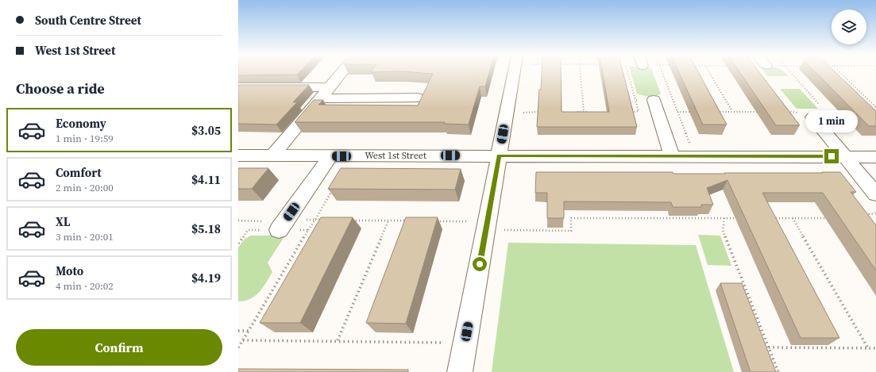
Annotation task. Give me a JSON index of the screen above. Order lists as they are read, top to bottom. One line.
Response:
{"streets":{"street":["West 1st Street"]},"page":{"banner":["South Centre Street","West 1st Street"],"heading":"Choose a ride","list":[{"name":"Economy","note":"1 min · 19:59","value":"$3.05"},{"name":"Comfort","note":"2 min · 20:00","value":"$4.11"},{"name":"XL","note":"3 min · 20:01","value":"$5.18"},{"name":"Moto","note":"4 min · 20:02","value":"$4.19"}],"bubble":"1 min","buttons":"Confirm"}}
